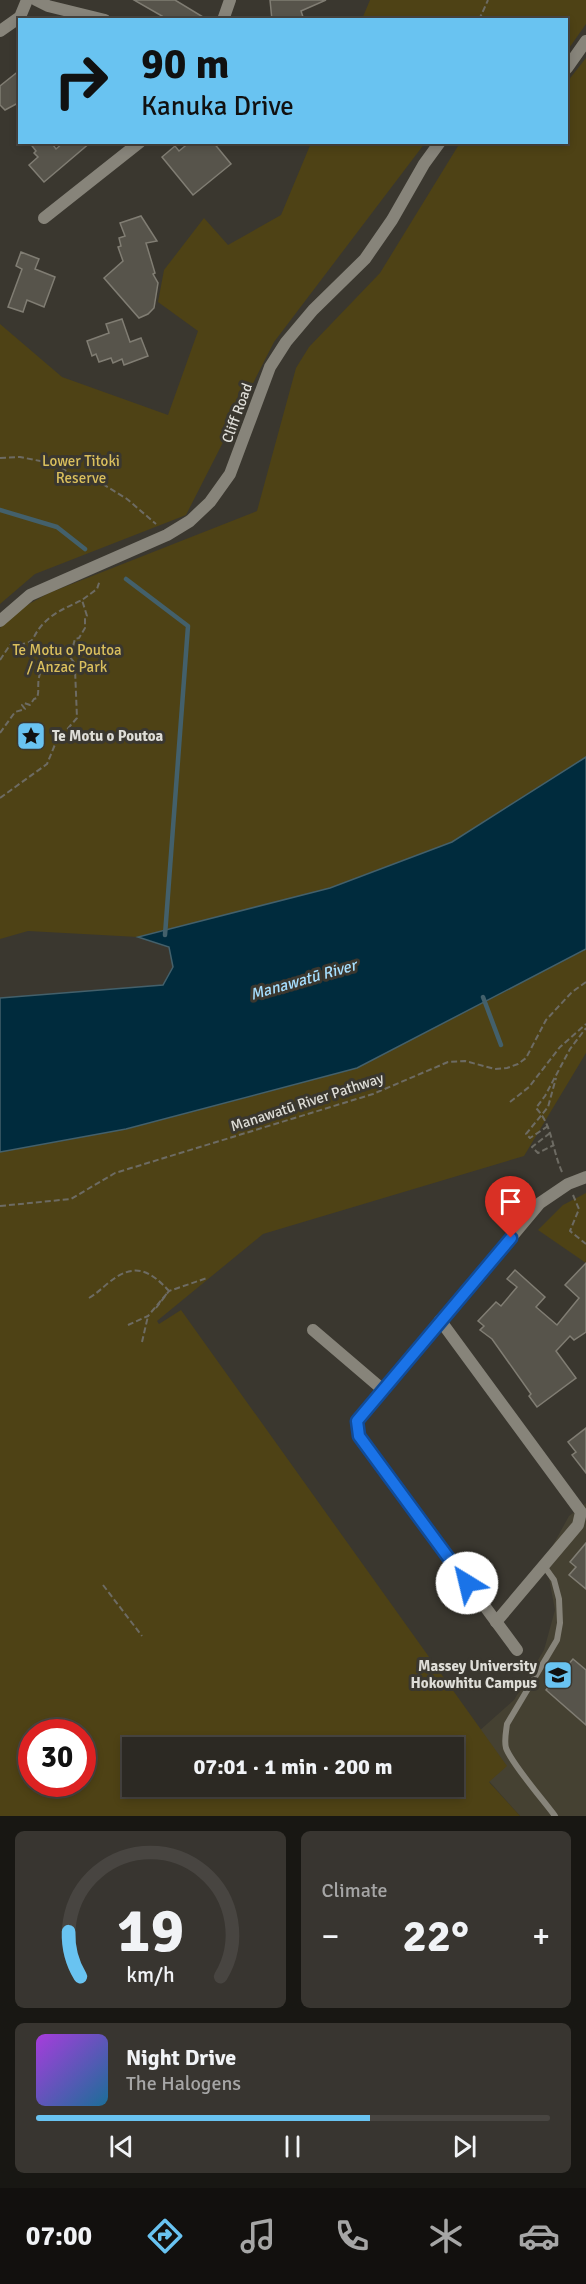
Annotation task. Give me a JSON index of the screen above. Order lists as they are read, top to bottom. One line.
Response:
{"streets":{"street":["Cliff Road"],"path":["Manawatū River Pathway"]},"water":["Manawatū River"],"parks":["Lower Titoki Reserve","Te Motu o Poutoa / Anzac Park"],"places":{"place":["Te Motu o Poutoa"],"school or university":["Massey University Hokowhitu Campus"]},"page":{"turn":["90 m","Kanuka Drive"],"limit":"30","trip":"07:01 · 1 min · 200 m","tile":"Climate","heat":["−","22°","+"],"song":["Night Drive","The Halogens"],"tabs":"07:00","gauge":["19","km/h"]}}
